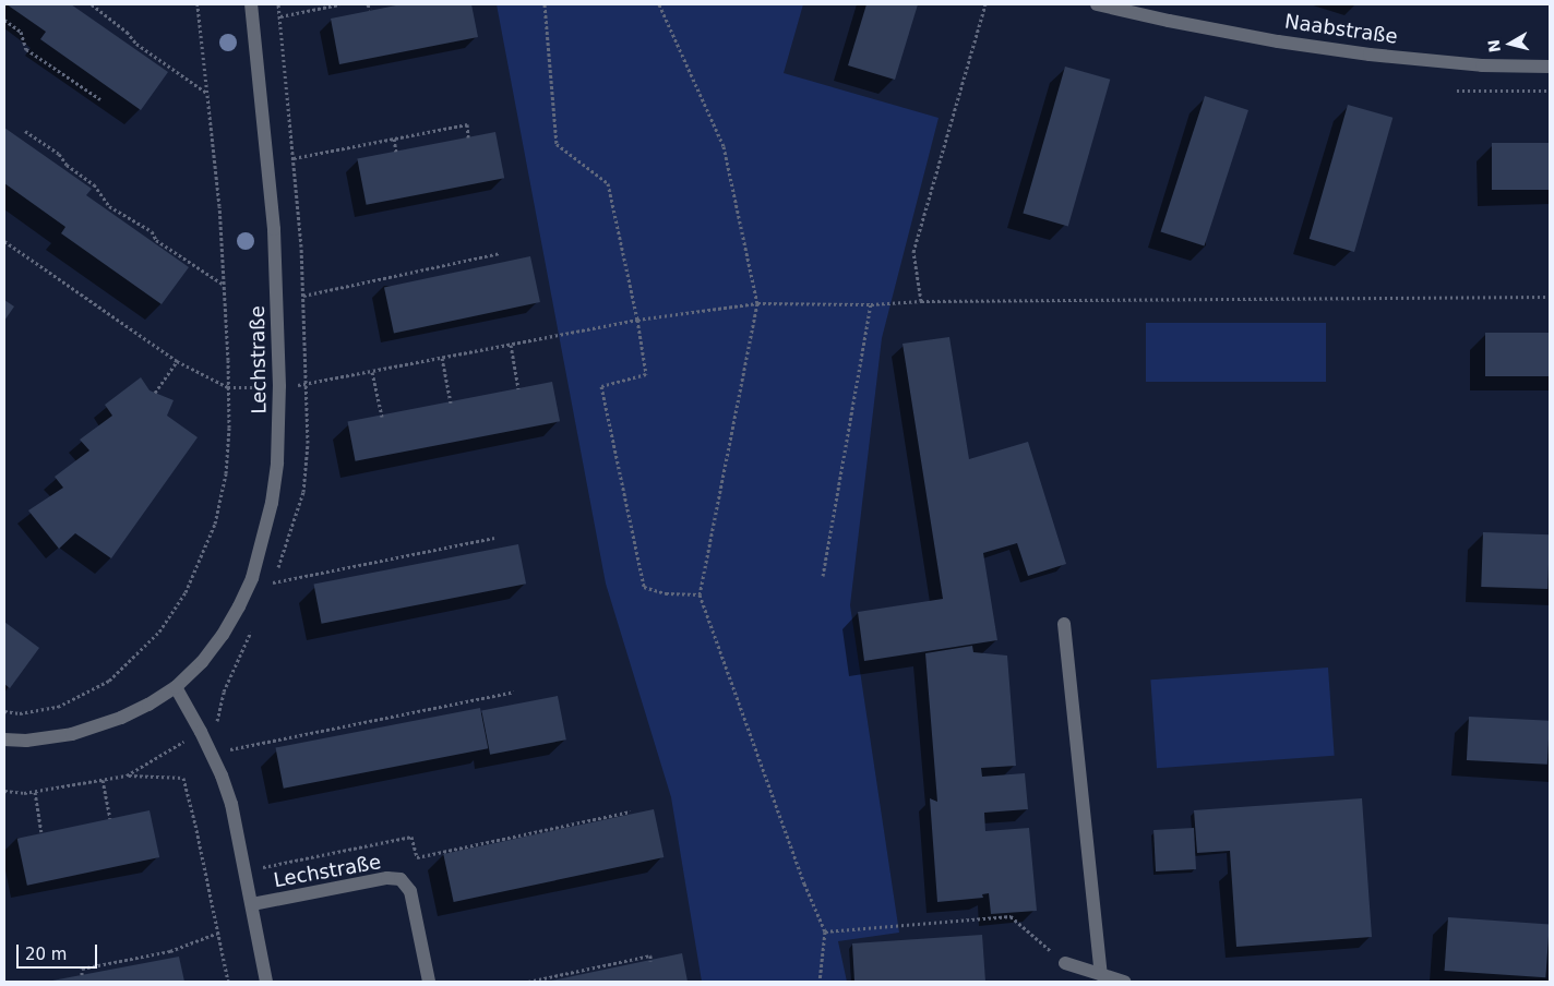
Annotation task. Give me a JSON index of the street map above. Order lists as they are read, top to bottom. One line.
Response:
{"streets":{"street":["Naabstraße","Lechstraße"]},"scale_bar":"20 m","north":"left"}
